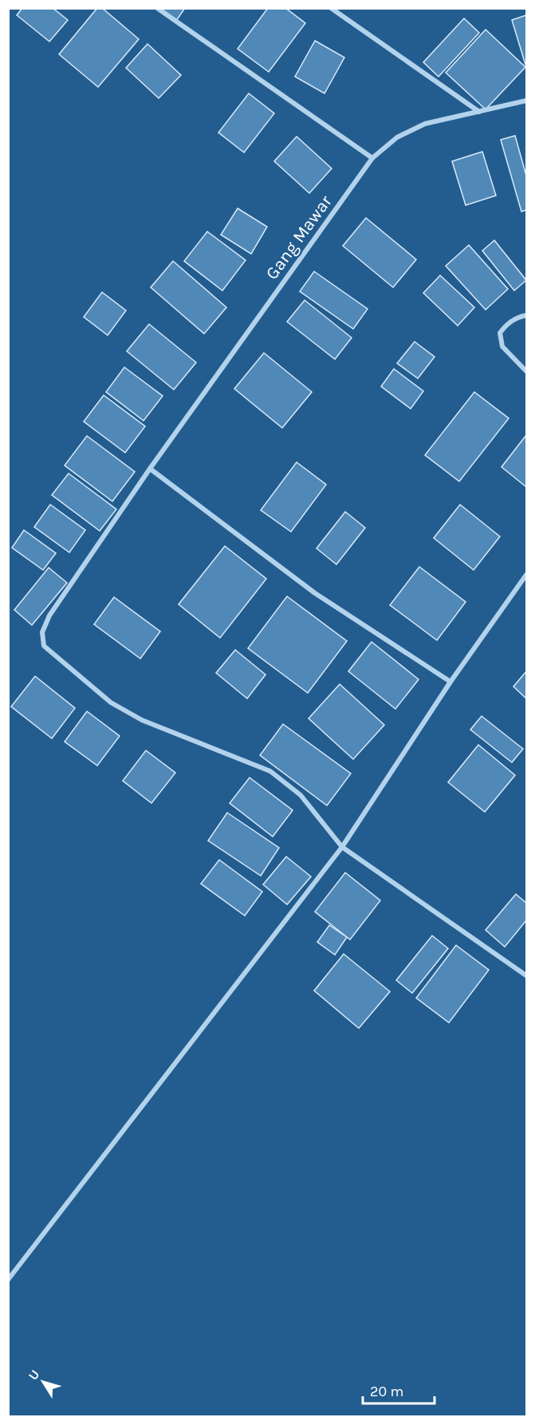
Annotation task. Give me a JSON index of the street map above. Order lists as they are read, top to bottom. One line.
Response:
{"streets":{"street":["Gang Mawar"]},"scale_bar":"20 m","north":"top left"}
